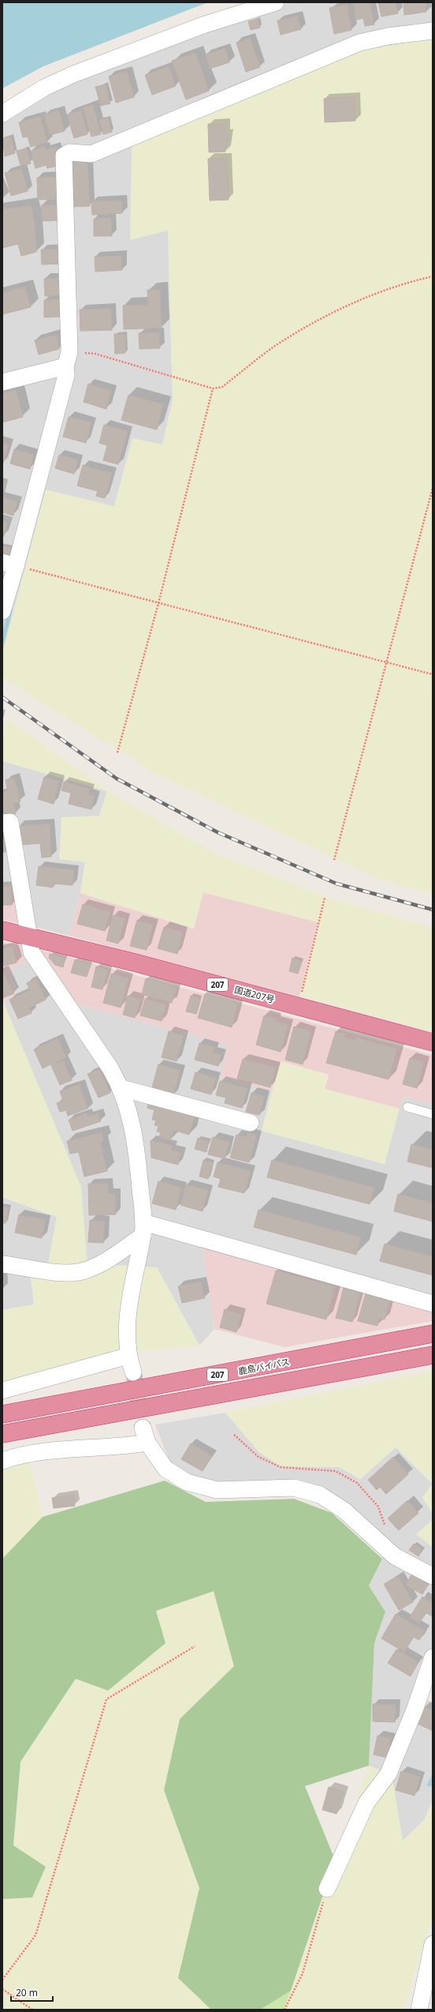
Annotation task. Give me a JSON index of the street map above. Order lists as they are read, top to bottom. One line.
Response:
{"streets":{"highway":["207","国道207号","鹿島バイパス"]},"scale_bar":"20 m"}
